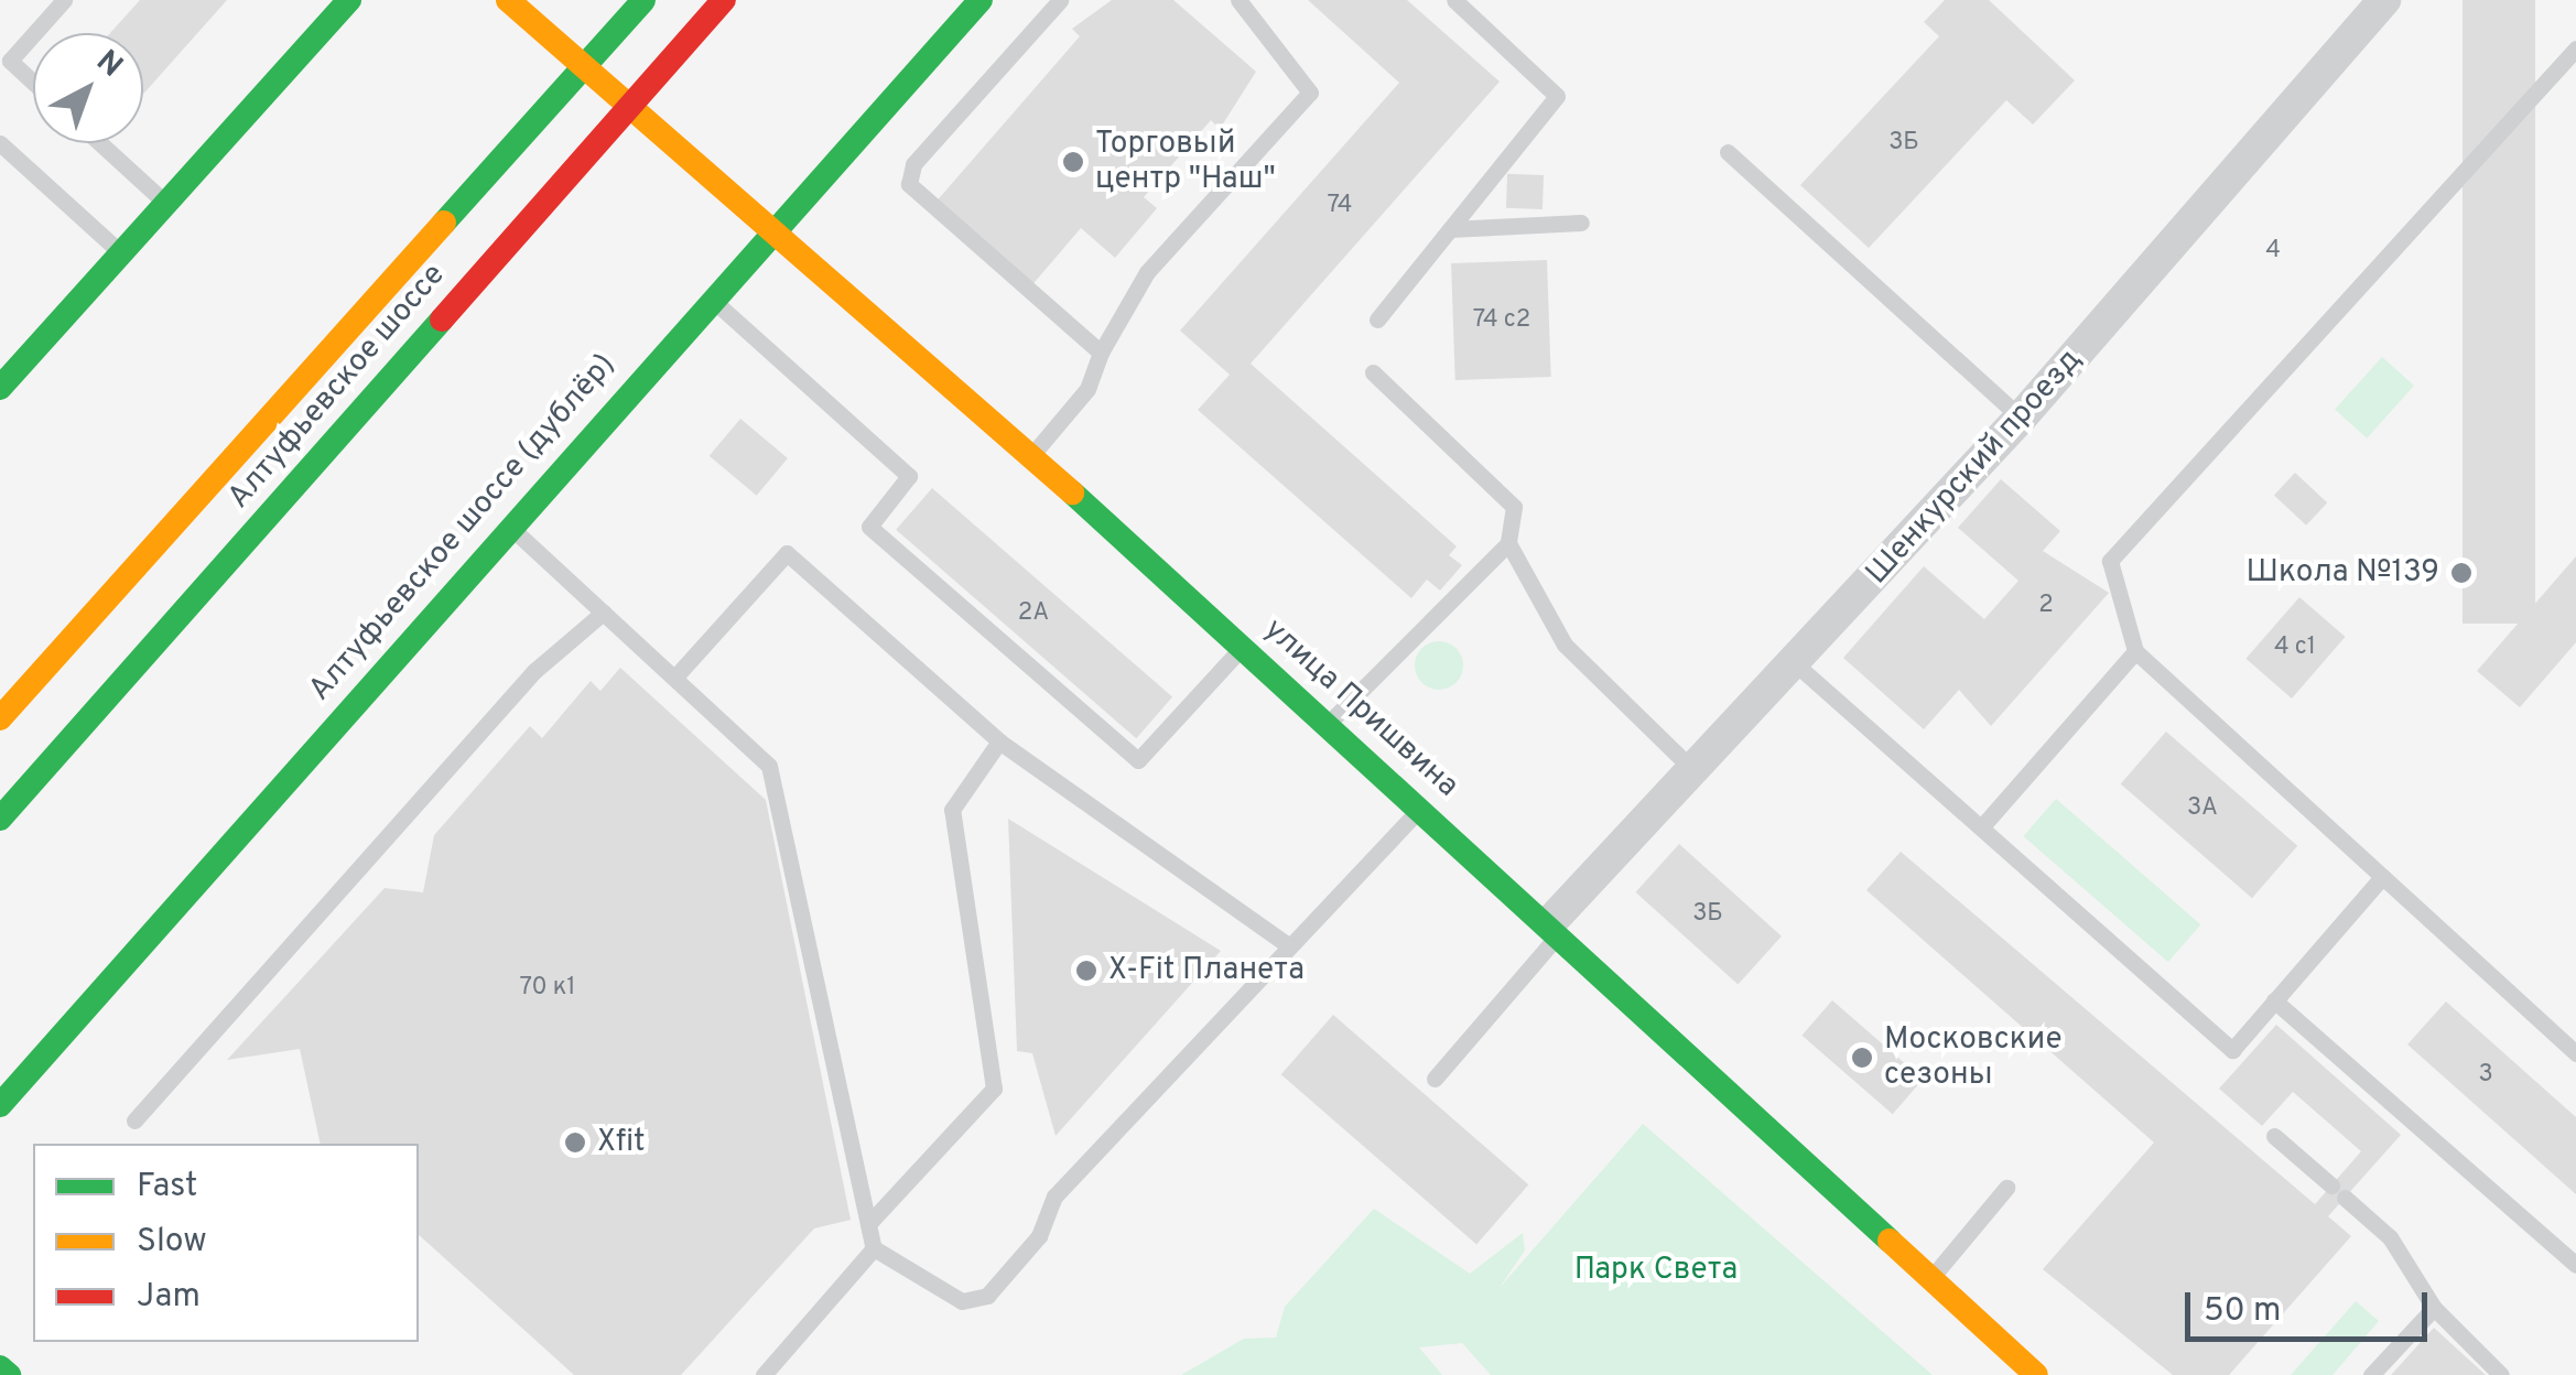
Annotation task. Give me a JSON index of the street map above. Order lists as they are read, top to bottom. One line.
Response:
{"streets":{"main road":["Алтуфьевское шоссе","Алтуфьевское шоссе (дублёр)","улица Пришвина"],"street":["Шенкурский проезд"]},"crossings":[["Алтуфьевское шоссе","улица Пришвина"],["Шенкурский проезд","улица Пришвина"],["Алтуфьевское шоссе (дублёр)","улица Пришвина"]],"parks":["Парк Света"],"places":["Торговый центр \"Наш\"","Школа №139","X-Fit Планета","Московские сезоны","Xfit"],"house_numbers":["3Б","74","4","74 с2","2","2А","4 с1","3А","3Б","70 к1","3"],"legend":["Fast","Slow","Jam"],"scale_bar":"50 m","north":"top right"}
